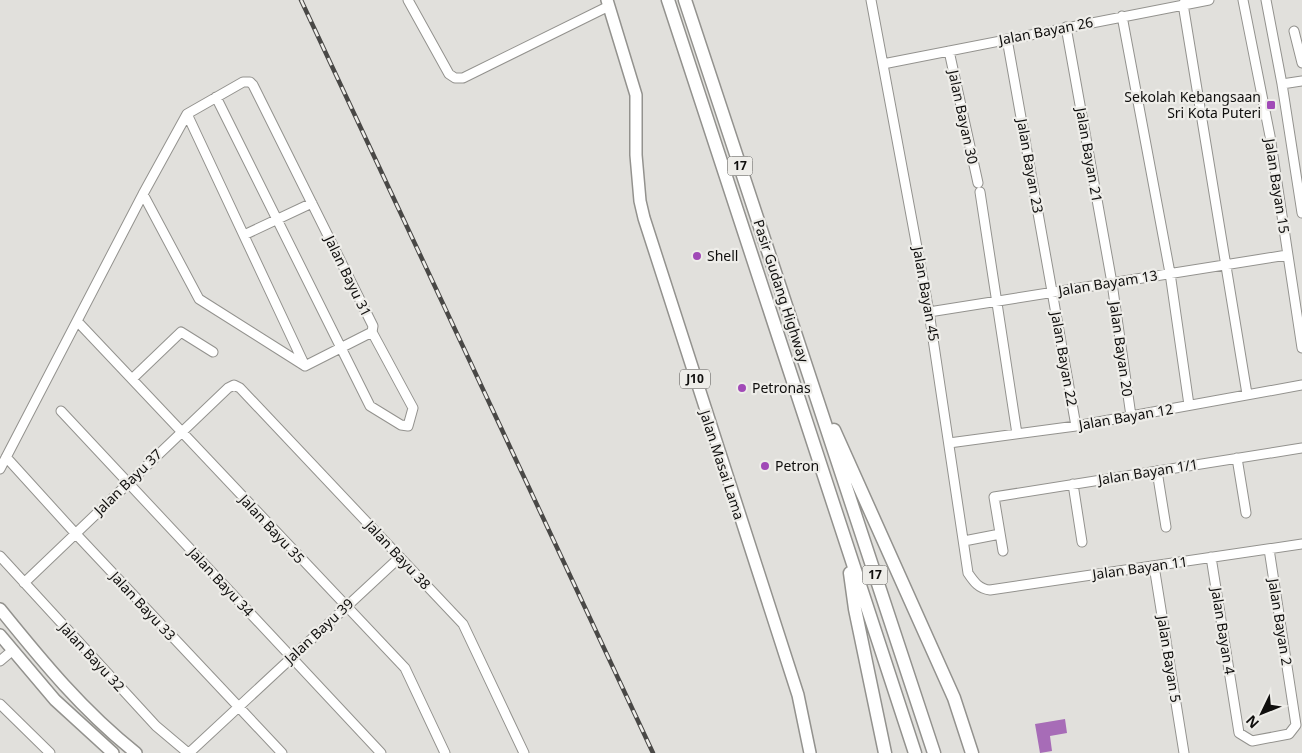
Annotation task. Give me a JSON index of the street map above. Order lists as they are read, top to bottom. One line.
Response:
{"streets":{"highway":["17","Pasir Gudang Highway"],"main road":["J10","Jalan Masai Lama"],"street":["Jalan Bayan 26","Jalan Bayan 30","Jalan Bayan 21","Jalan Bayan 23","Jalan Bayan 15","Jalan Bayu 31","Jalan Bayam 13","Jalan Bayan 45","Jalan Bayan 20","Jalan Bayan 22","Jalan Bayan 12","Jalan Bayan 1/1","Jalan Bayu 37","Jalan Bayu 35","Jalan Bayu 38","Jalan Bayan 11","Jalan Bayu 34","Jalan Bayu 33","Jalan Bayan 2","Jalan Bayu 39","Jalan Bayan 4","Jalan Bayu 32","Jalan Bayan 5"]},"crossings":[["Jalan Bayan 26","Jalan Bayan 30"],["Jalan Bayan 26","Jalan Bayan 21"],["Jalan Bayan 26","Jalan Bayan 23"],["Jalan Bayan 26","Jalan Bayan 45"],["Jalan Bayan 30","Jalan Bayam 13"],["Jalan Bayan 30","Jalan Bayan 12"],["Jalan Bayan 21","Jalan Bayam 13"],["Jalan Bayan 21","Jalan Bayan 20"],["Jalan Bayan 23","Jalan Bayam 13"],["Jalan Bayan 23","Jalan Bayan 22"],["Jalan Bayan 15","Jalan Bayam 13"],["Jalan Bayu 31","Jalan Bayu 35"],["Jalan Bayu 31","Jalan Bayu 33"],["Jalan Bayam 13","Jalan Bayan 45"],["Jalan Bayam 13","Jalan Bayan 20"],["Jalan Bayam 13","Jalan Bayan 22"],["Jalan Bayan 45","Jalan Bayan 12"],["Jalan Bayan 45","Jalan Bayan 11"],["Jalan Bayan 20","Jalan Bayan 12"],["Jalan Bayan 22","Jalan Bayan 12"],["Jalan Bayu 37","Jalan Bayu 35"],["Jalan Bayu 37","Jalan Bayu 38"],["Jalan Bayu 37","Jalan Bayu 34"],["Jalan Bayu 37","Jalan Bayu 33"],["Jalan Bayu 37","Jalan Bayu 32"],["Jalan Bayu 35","Jalan Bayu 39"],["Jalan Bayu 38","Jalan Bayu 39"],["Jalan Bayan 11","Jalan Bayan 2"],["Jalan Bayan 11","Jalan Bayan 4"],["Jalan Bayan 11","Jalan Bayan 5"],["Jalan Bayu 34","Jalan Bayu 39"],["Jalan Bayu 33","Jalan Bayu 39"],["Jalan Bayan 2","Jalan Bayan 4"],["Jalan Bayu 39","Jalan Bayu 32"]],"places":{"transit":["Sekolah Kebangsaan Sri Kota Puteri"],"other":["Shell","Petronas","Petron"]},"north":"bottom left"}
